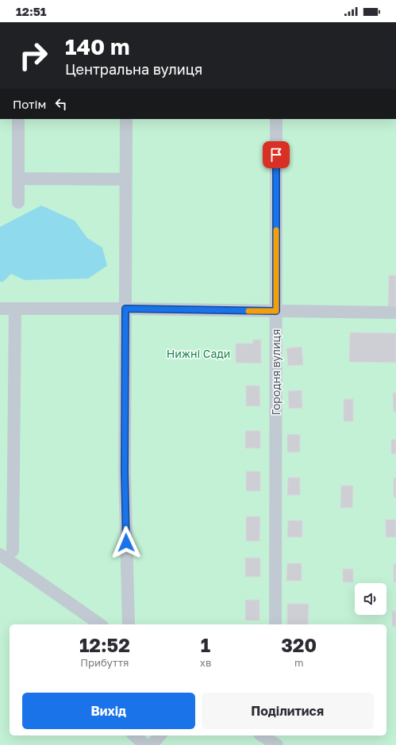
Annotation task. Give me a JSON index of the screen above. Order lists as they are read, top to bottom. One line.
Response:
{"streets":{"street":["Городня вулиця"]},"parks":["Нижні Сади"],"page":{"status":"12:51","turn":["140 m","Центральна вулиця"],"then":"Потім","eta":["12:52","Прибуття","1","хв","320","m"],"buttons":["Вихід","Поділитися"]}}
